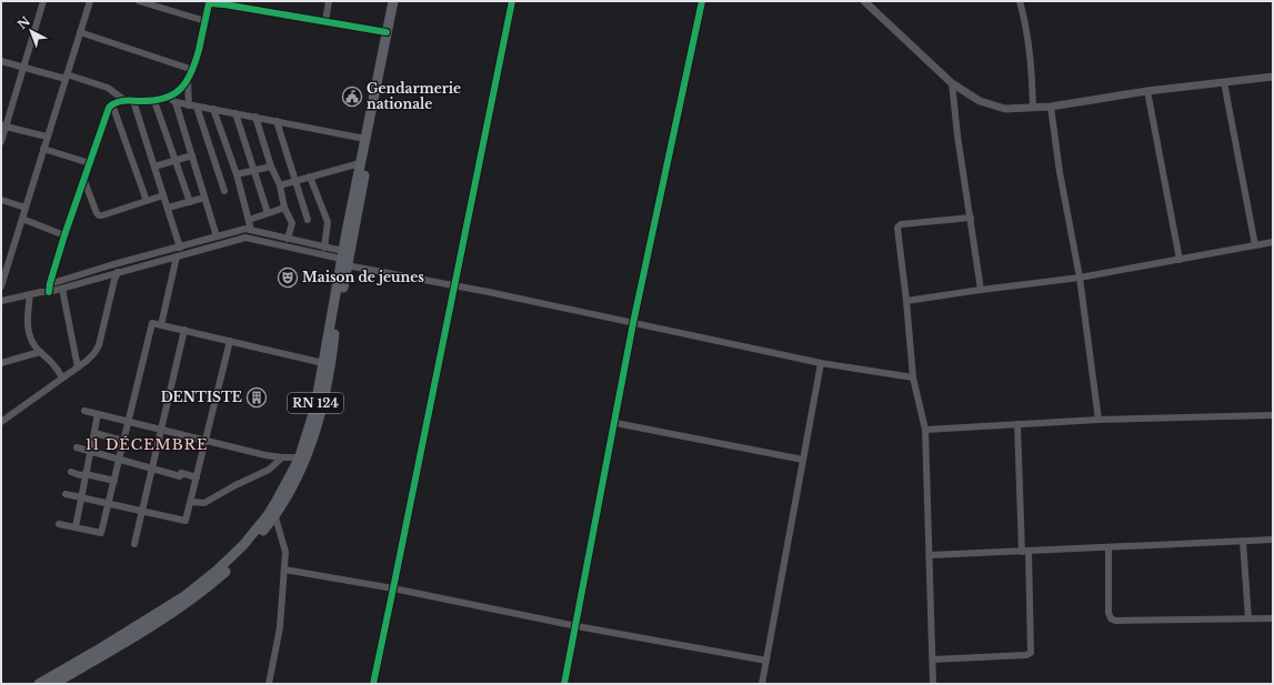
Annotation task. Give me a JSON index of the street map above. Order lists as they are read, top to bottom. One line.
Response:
{"streets":{"main road":["RN 124"]},"districts":["11 DÉCEMBRE"],"places":{"public building":["Gendarmerie nationale"],"theatre":["Maison de jeunes"],"building":["DENTISTE"]},"north":"top left"}
